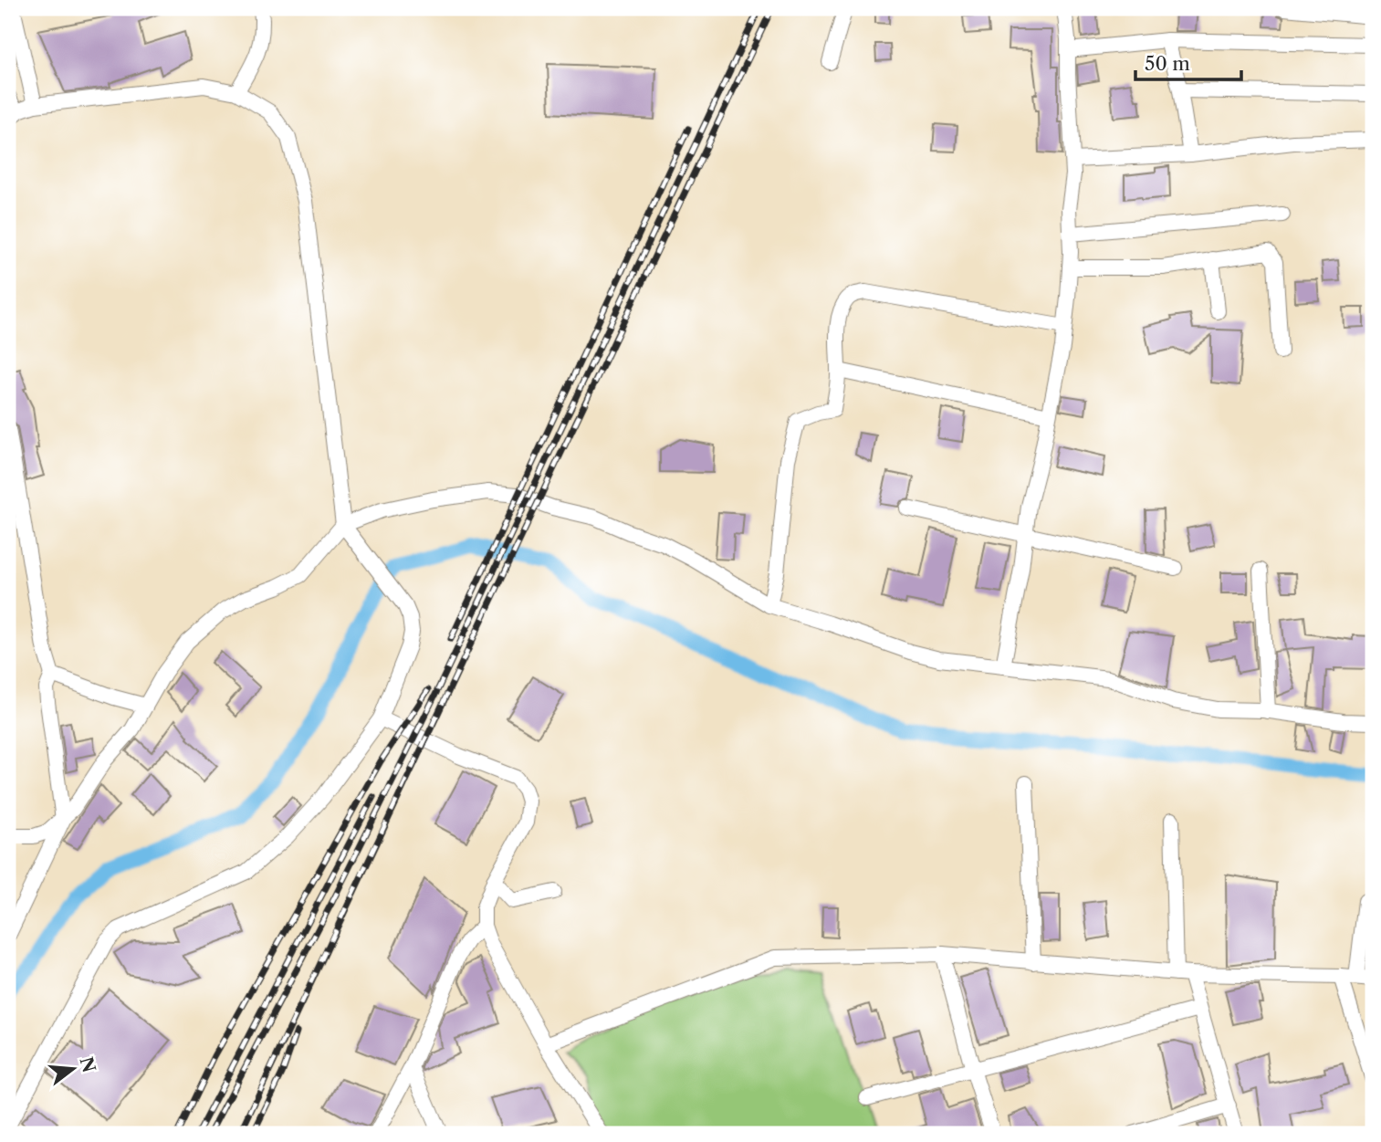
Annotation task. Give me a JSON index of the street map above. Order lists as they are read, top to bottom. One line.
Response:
{"scale_bar":"50 m","north":"right"}
